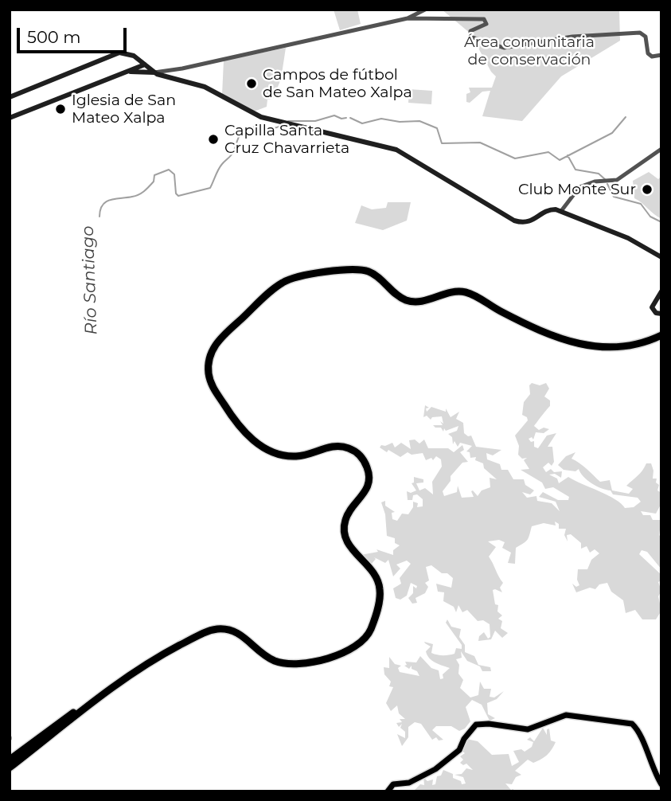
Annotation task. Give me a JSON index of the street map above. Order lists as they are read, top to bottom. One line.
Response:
{"water":["Río Santiago"],"parks":["Área comunitaria de conservación"],"places":["Campos de fútbol de San Mateo Xalpa","Iglesia de San Mateo Xalpa","Capilla Santa Cruz Chavarrieta","Club Monte Sur"],"scale_bar":"500 m"}
